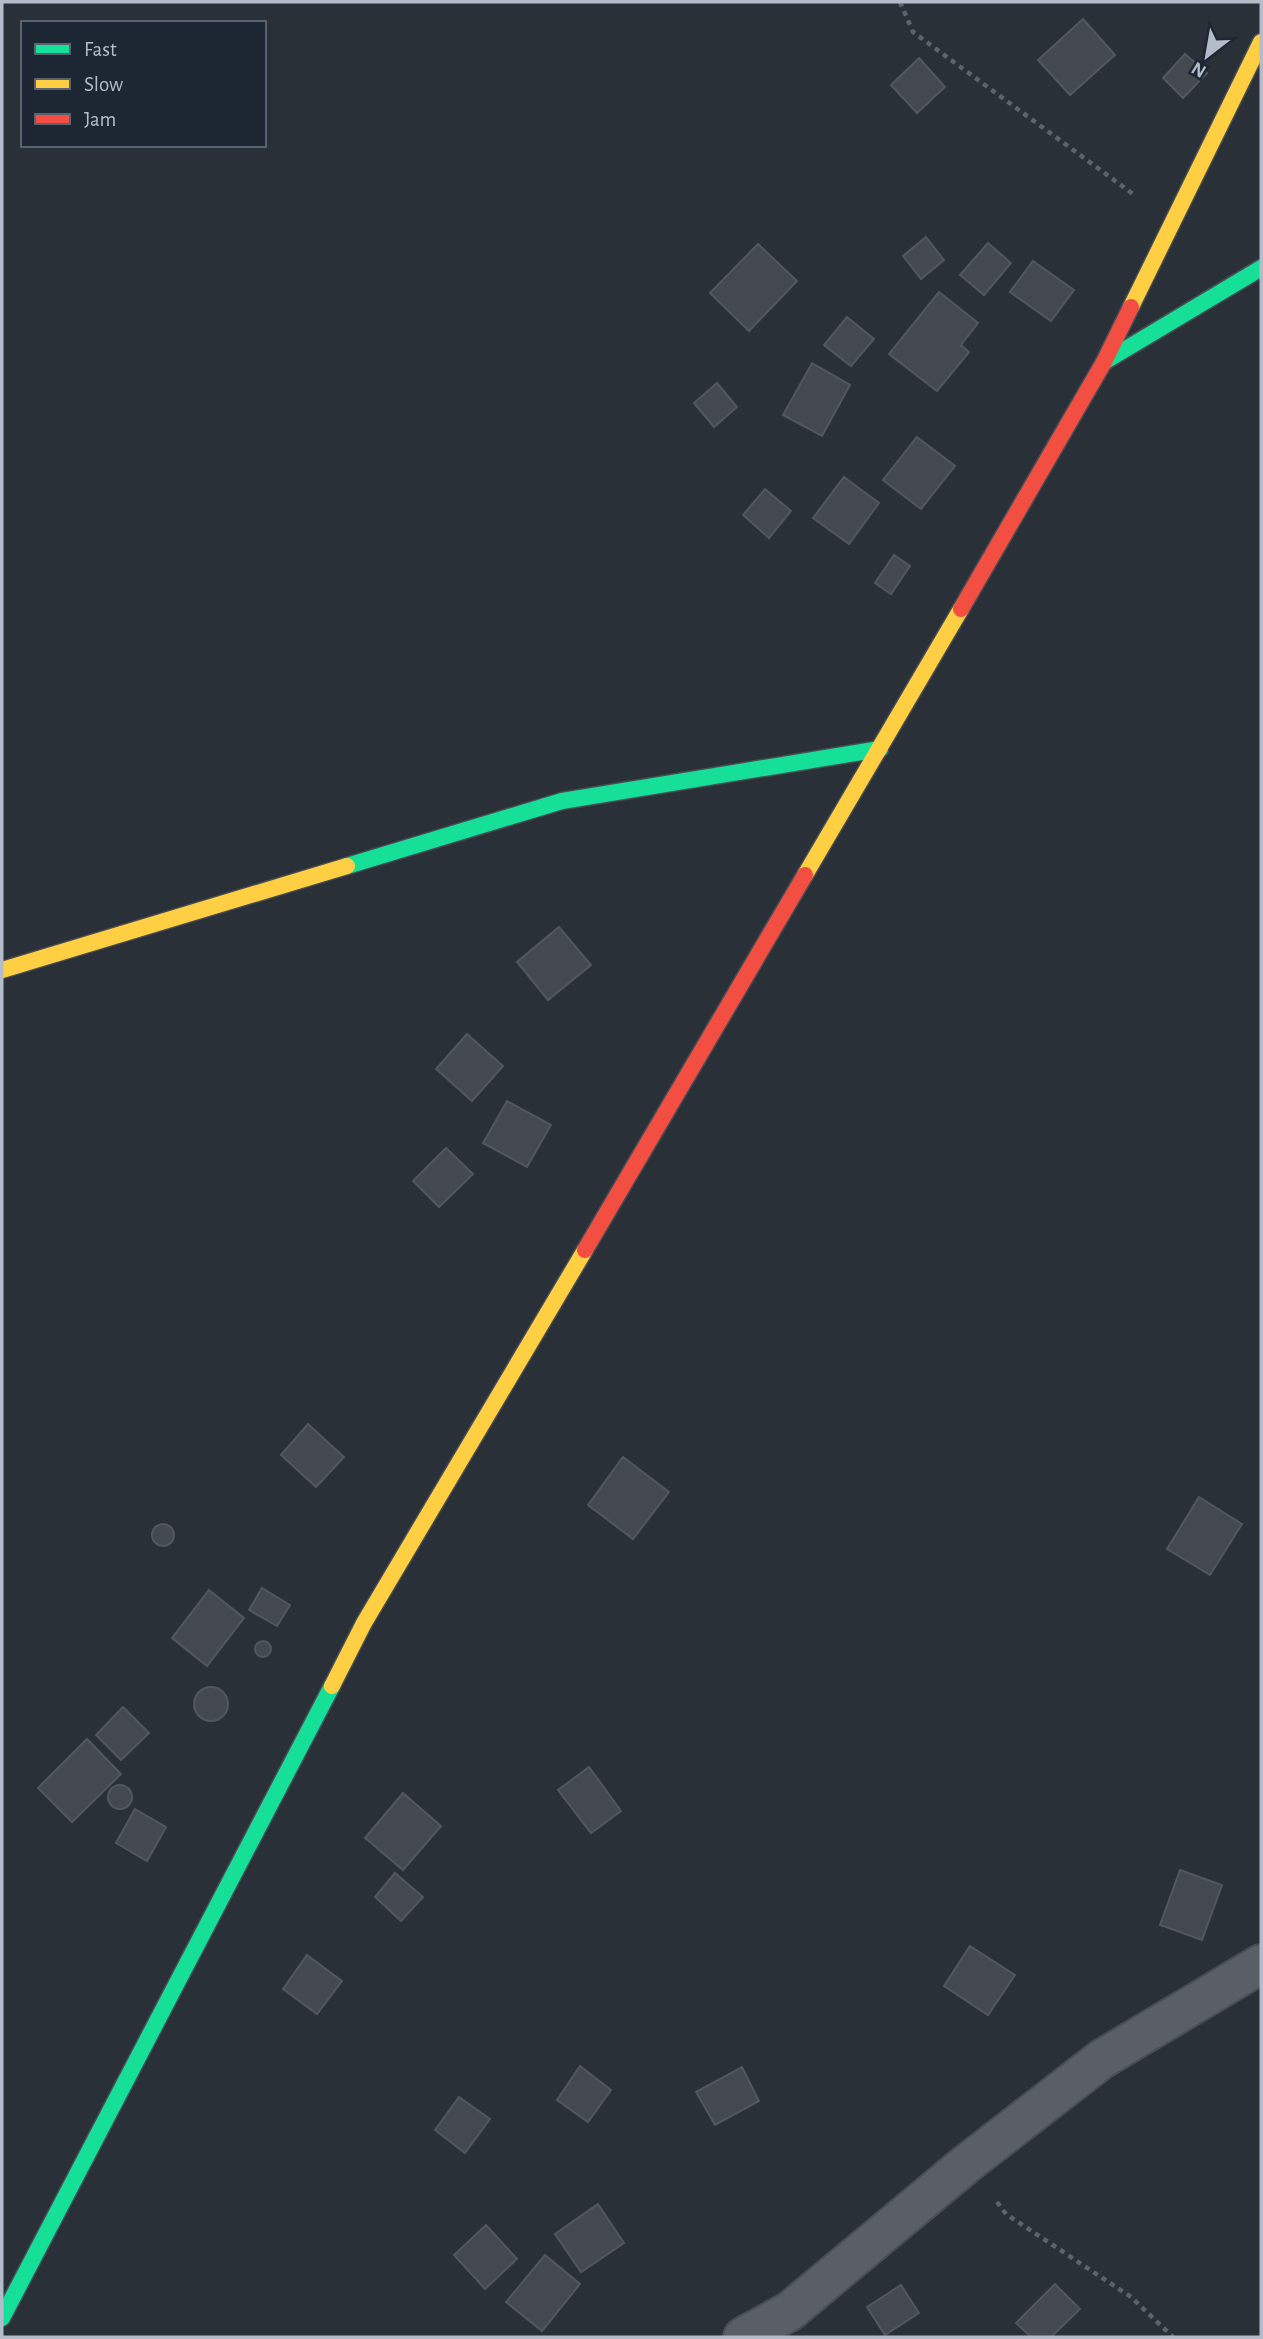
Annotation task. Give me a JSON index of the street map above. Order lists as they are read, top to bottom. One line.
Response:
{"legend":["Fast","Slow","Jam"],"north":"bottom left"}
